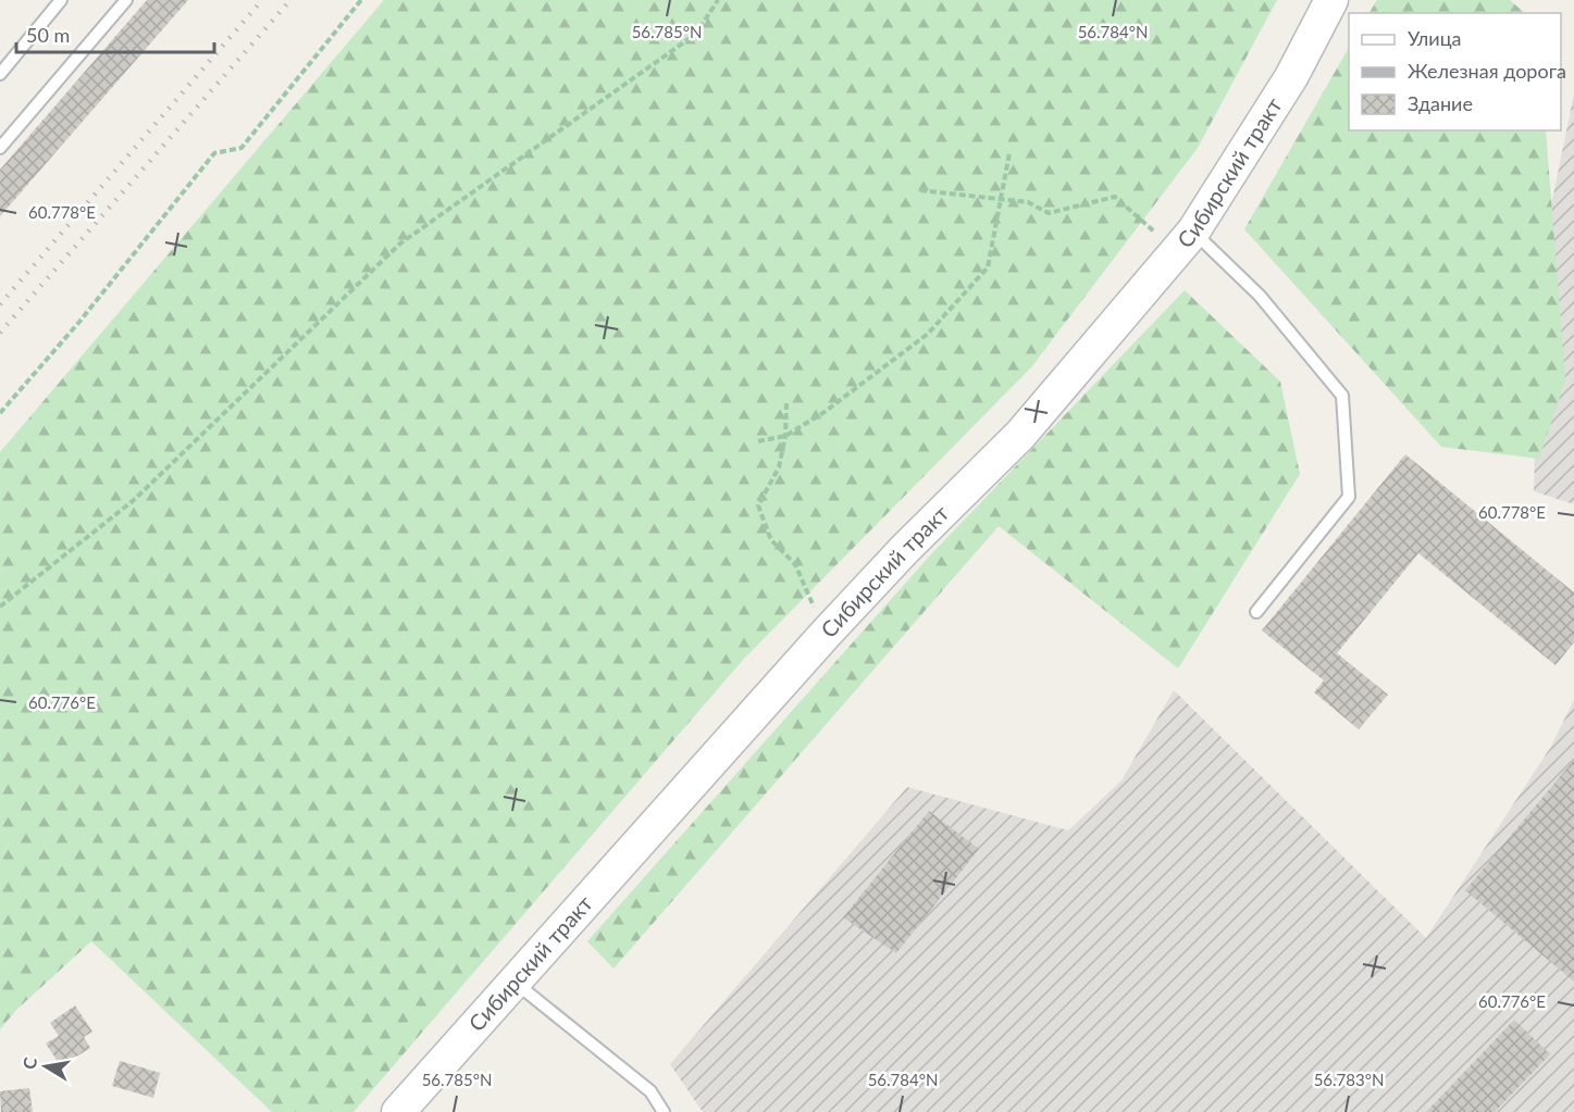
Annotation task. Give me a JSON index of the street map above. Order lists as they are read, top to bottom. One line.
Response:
{"streets":{"main road":["Сибирский тракт"]},"legend":["Улица","Железная дорога","Здание"],"scale_bar":"50 m","north":"left","coordinates":["56.785°N","56.784°N","60.778°E","60.776°E","56.783°N"]}
